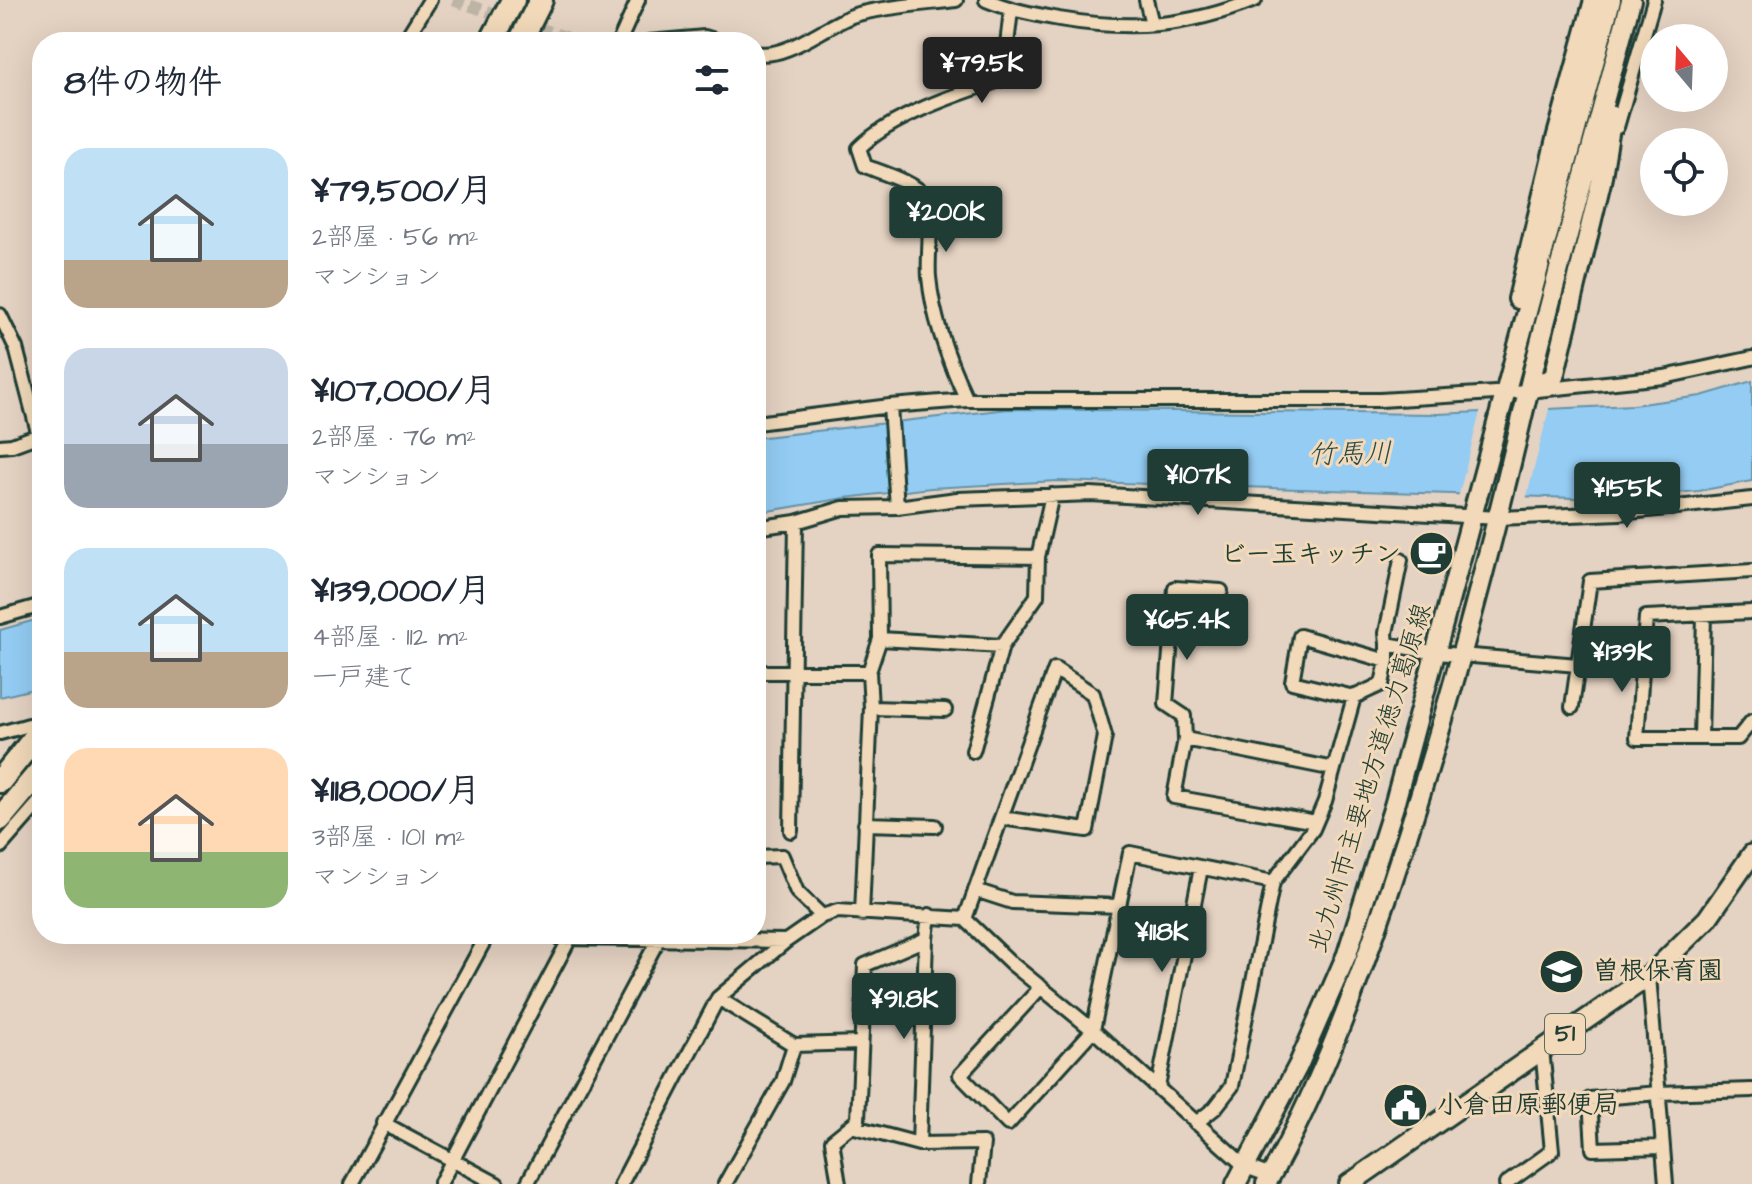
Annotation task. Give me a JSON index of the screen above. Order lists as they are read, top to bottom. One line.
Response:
{"streets":{"main road":["北九州市主要地方道徳力葛原線","51"]},"water":["竹馬川"],"places":{"cafe":["ビー玉キッチン"],"school or university":["曽根保育園"],"public building":["小倉田原郵便局"]},"north":"top","page":{"heading":"8件の物件","price":["¥79.5K","¥200K","¥107K","¥155K","¥65.4K","¥139K","¥118K","¥91.8K"],"list":[{"name":"¥79,500/月","note":"2部屋 · 56 m² · マンション"},{"name":"¥107,000/月","note":"2部屋 · 76 m² · マンション"},{"name":"¥139,000/月","note":"4部屋 · 112 m² · 一戸建て"},{"name":"¥118,000/月","note":"3部屋 · 101 m² · マンション"}]}}
